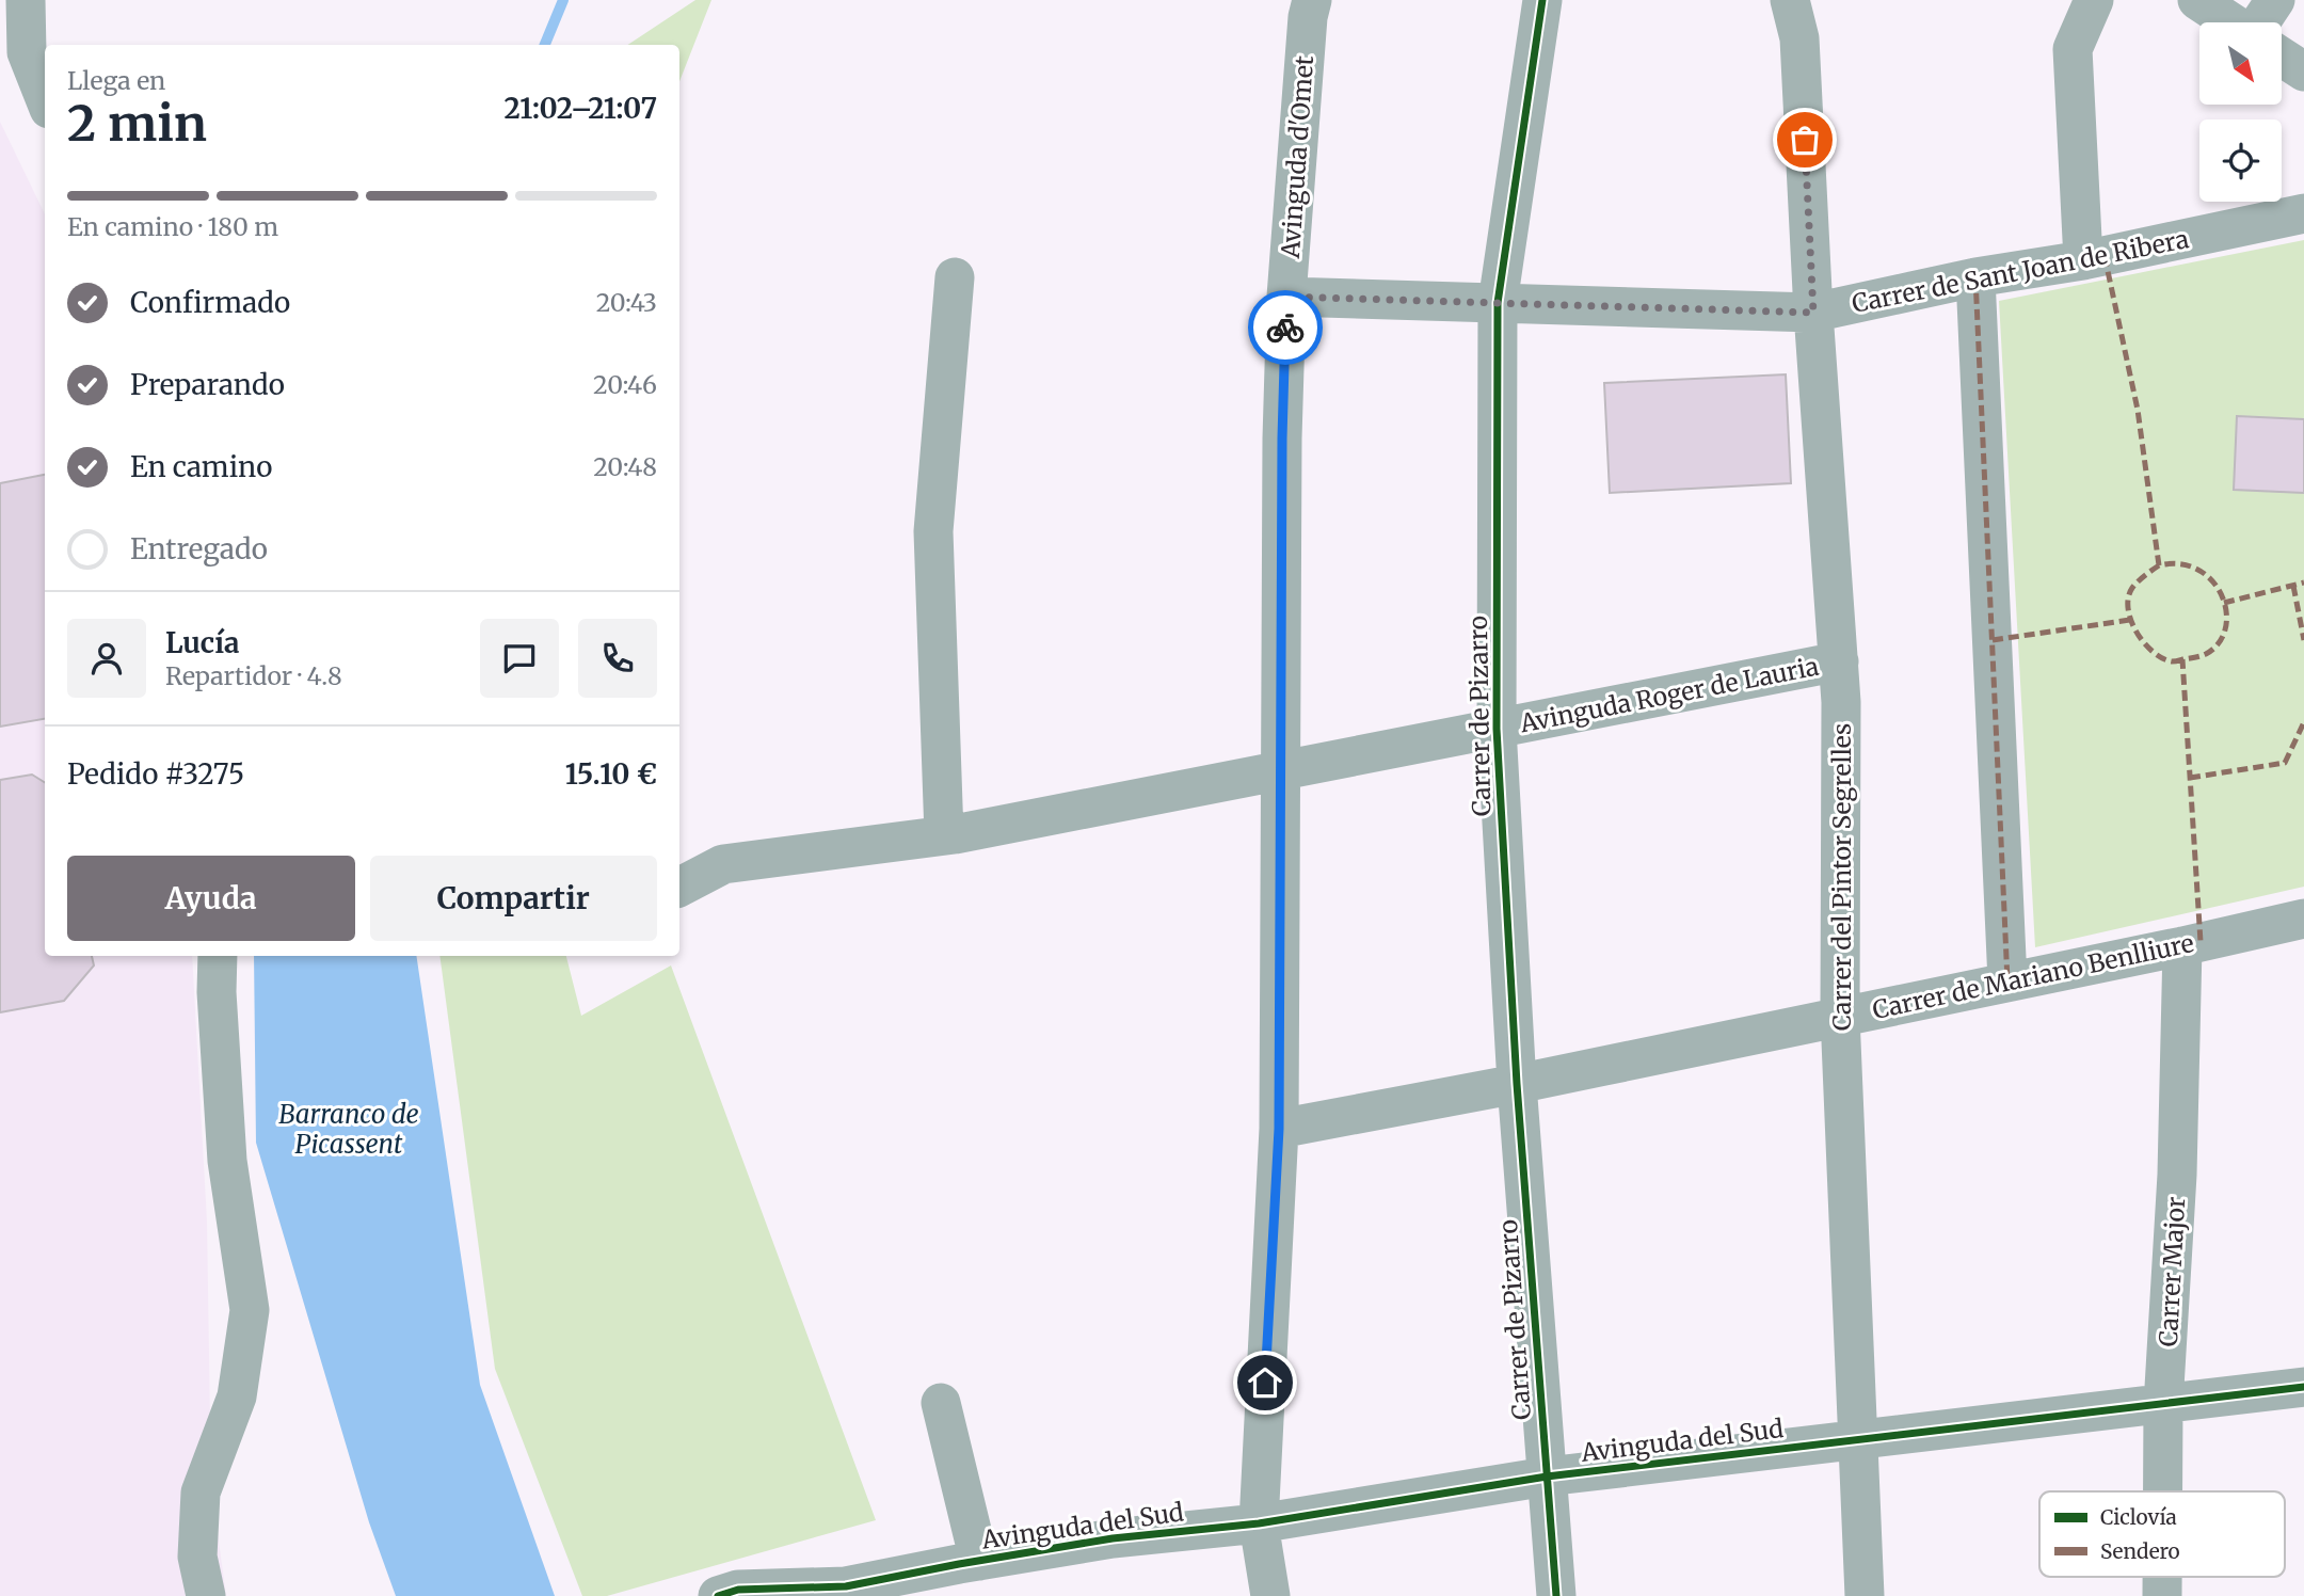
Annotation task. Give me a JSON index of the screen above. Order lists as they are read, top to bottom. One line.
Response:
{"streets":{"street":["Avinguda d'Omet","Carrer de Sant Joan de Ribera","Avinguda Roger de Lauria","Carrer de Pizarro","Carrer del Pintor Segrelles","Carrer de Mariano Benlliure","Carrer Major","Avinguda del Sud"]},"crossings":[["Avinguda d'Omet","Carrer de Sant Joan de Ribera"],["Avinguda d'Omet","Avinguda Roger de Lauria"],["Avinguda d'Omet","Carrer de Mariano Benlliure"],["Avinguda d'Omet","Avinguda del Sud"],["Carrer de Sant Joan de Ribera","Carrer de Pizarro"],["Carrer de Sant Joan de Ribera","Carrer del Pintor Segrelles"],["Avinguda Roger de Lauria","Carrer de Pizarro"],["Avinguda Roger de Lauria","Carrer del Pintor Segrelles"],["Carrer de Pizarro","Carrer de Mariano Benlliure"],["Carrer de Pizarro","Avinguda del Sud"],["Carrer del Pintor Segrelles","Carrer de Mariano Benlliure"],["Carrer del Pintor Segrelles","Avinguda del Sud"],["Carrer de Mariano Benlliure","Carrer Major"],["Carrer Major","Avinguda del Sud"]],"water":["Barranco de Picassent"],"legend":["Ciclovía","Sendero"],"north":"bottom right","page":{"heading":["2 min","Llega en","21:02–21:07"],"panel":["Lucía","Repartidor · 4.8","Pedido #3275","15.10 €"],"bar":"En camino · 180 m","list":[["Confirmado","20:43"],["Preparando","20:46"],["En camino","20:48"],"Entregado"],"buttons":["Ayuda","Compartir"]}}
